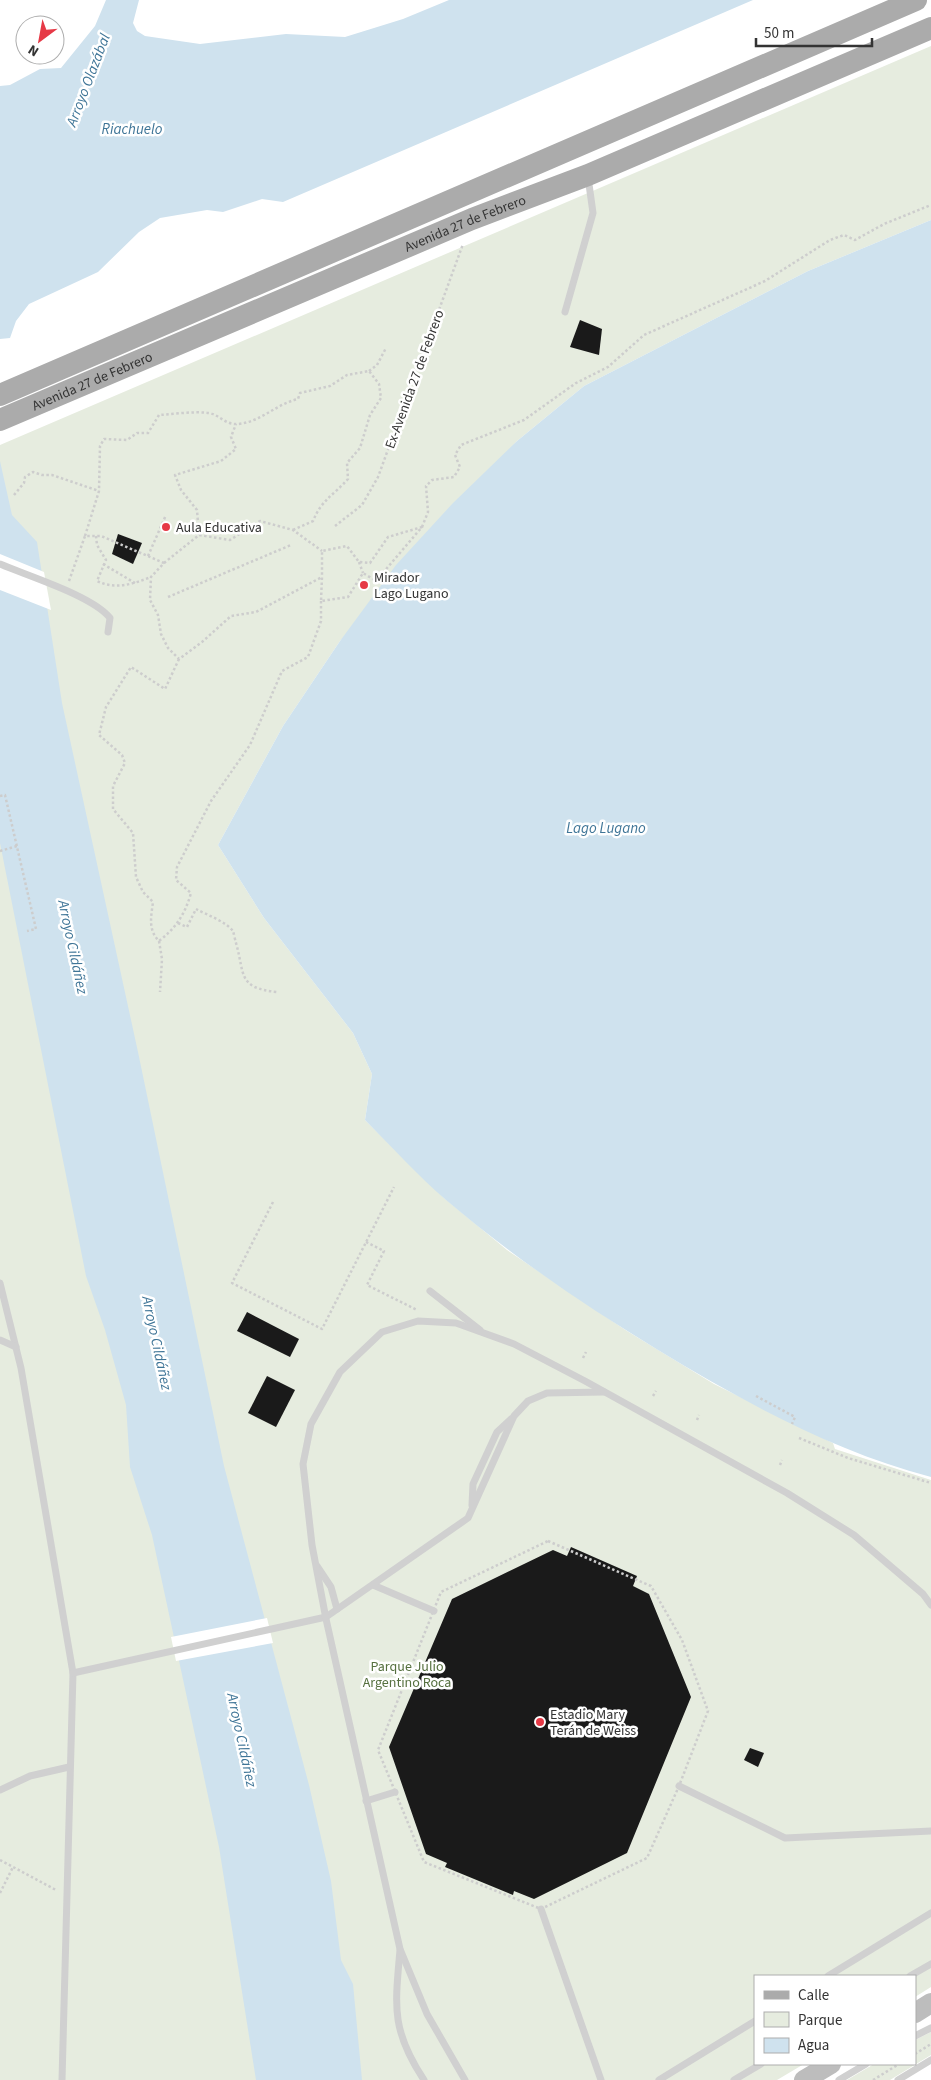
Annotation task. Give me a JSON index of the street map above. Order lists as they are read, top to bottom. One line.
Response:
{"streets":{"main road":["Avenida 27 de Febrero"],"path":["Ex-Avenida 27 de Febrero"]},"crossings":[["Avenida 27 de Febrero","Ex-Avenida 27 de Febrero"]],"water":["Arroyo Olazábal","Riachuelo","Lago Lugano","Arroyo Cildáñez"],"parks":["Parque Julio Argentino Roca"],"places":["Aula Educativa","Mirador Lago Lugano","Estadio Mary Terán de Weiss"],"legend":["Calle","Parque","Agua"],"scale_bar":"50 m","north":"bottom left"}
